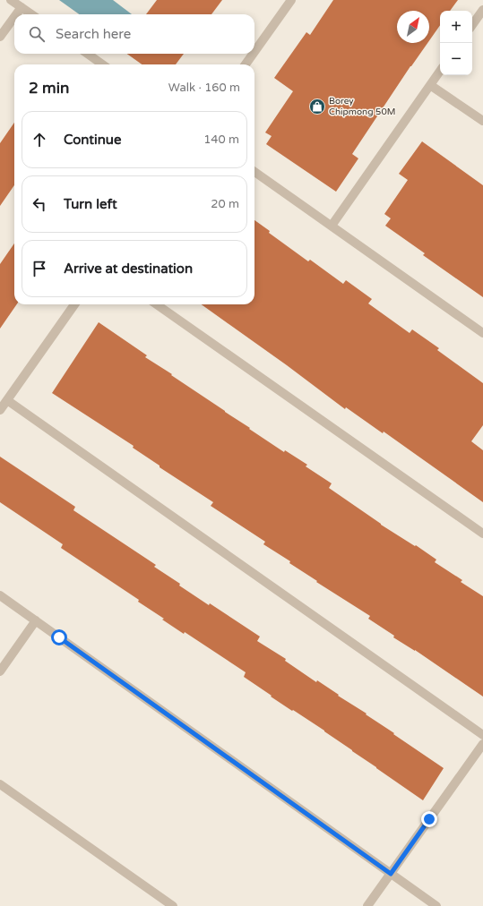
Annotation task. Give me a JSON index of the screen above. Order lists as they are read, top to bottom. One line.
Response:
{"places":{"shop":["Borey Chipmong 50M"]},"north":"top right","page":{"map_buttons":["+","−"],"search":"Search here","heading":["2 min","Walk · 160 m"],"list":[["Continue","140 m"],["Turn left","20 m"],"Arrive at destination"]}}
